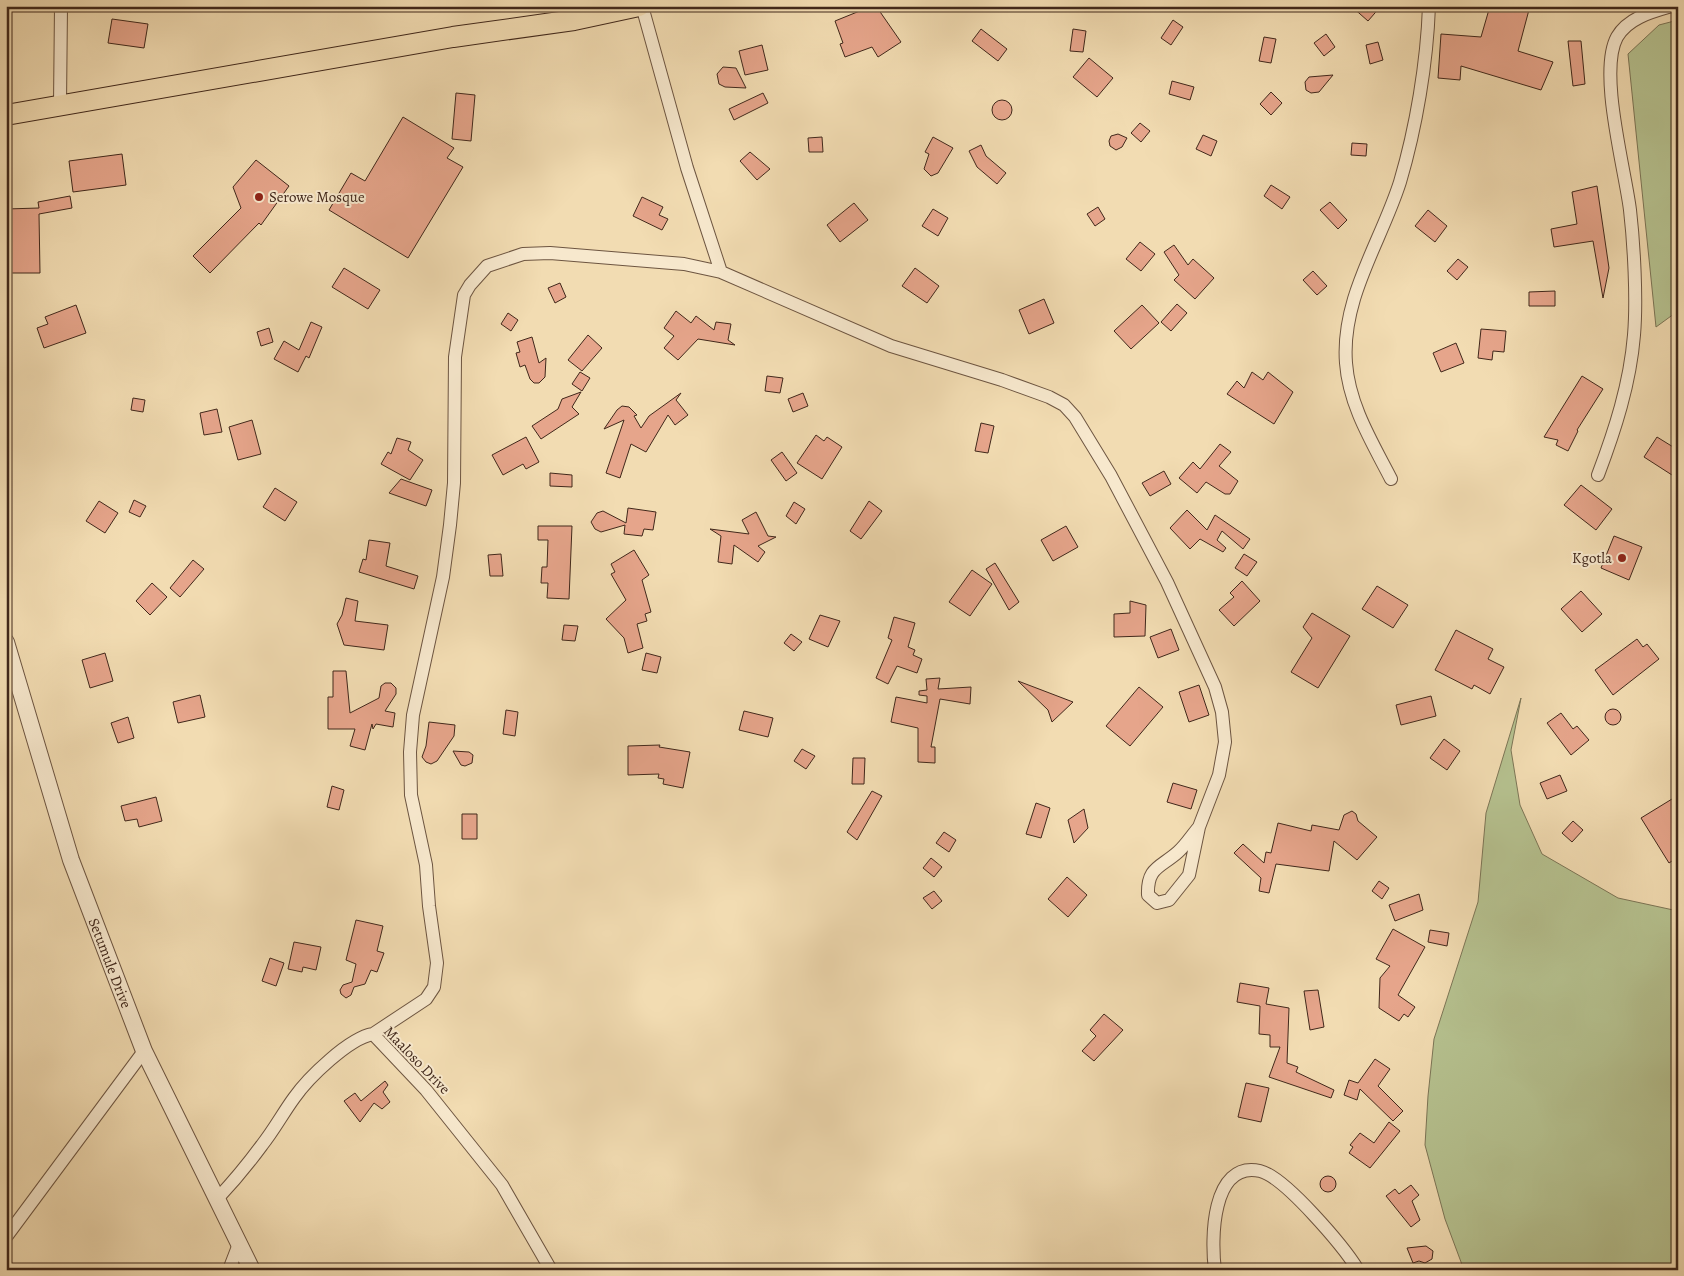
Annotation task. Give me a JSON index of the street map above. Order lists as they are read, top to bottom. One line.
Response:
{"streets":{"street":["Setumule Drive","Maaloso Drive"]},"crossings":[["Setumule Drive","Maaloso Drive"]],"places":["Serowe Mosque","Kgotla"]}
